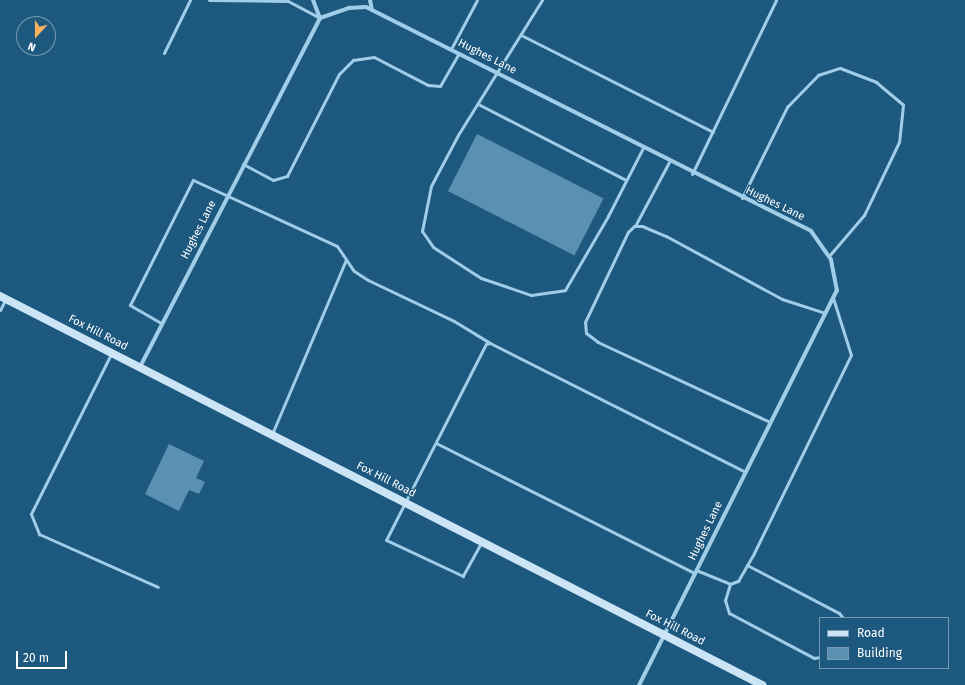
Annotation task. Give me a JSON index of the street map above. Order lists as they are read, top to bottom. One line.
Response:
{"streets":{"street":["Hughes Lane","Fox Hill Road"]},"crossings":[["Hughes Lane","Fox Hill Road"]],"legend":["Road","Building"],"scale_bar":"20 m","north":"bottom"}
